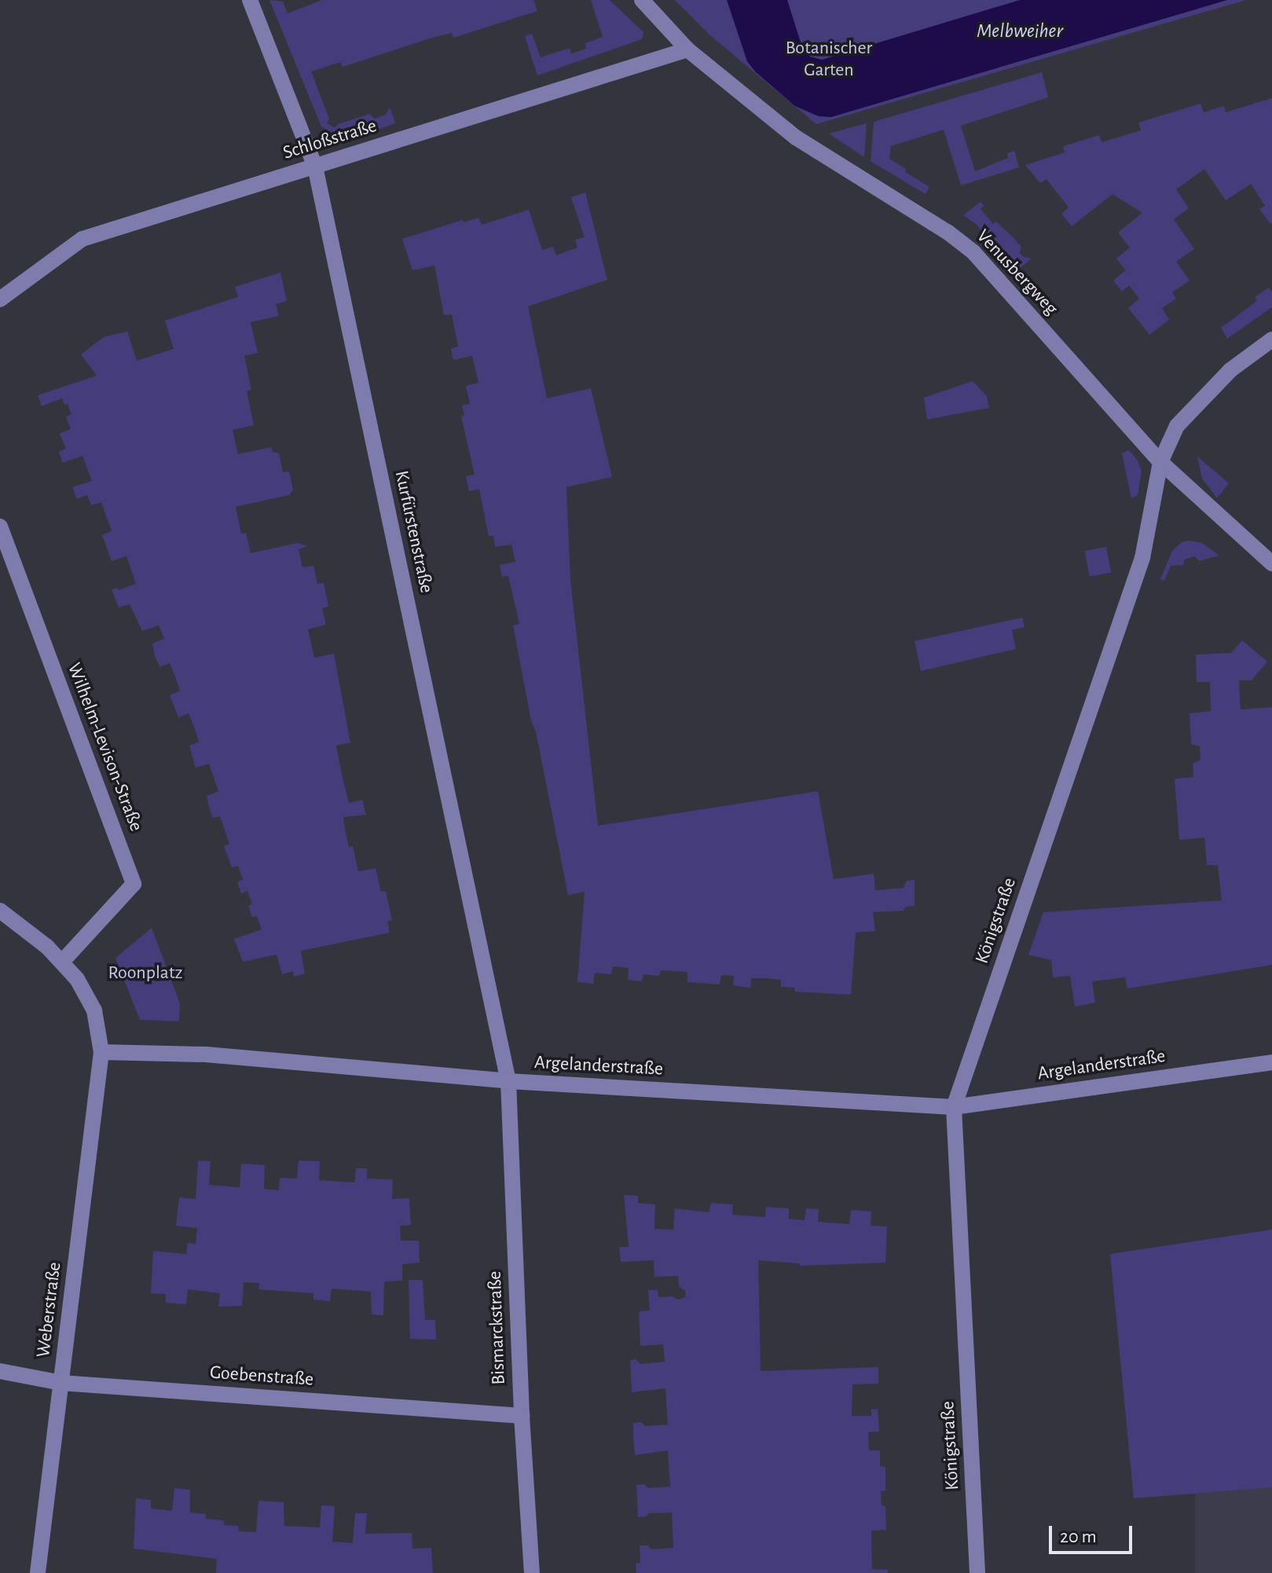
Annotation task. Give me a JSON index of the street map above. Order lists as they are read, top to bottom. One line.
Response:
{"streets":{"street":["Schloßstraße","Venusbergweg","Kurfürstenstraße","Wilhelm-Levison-Straße","Königstraße","Argelanderstraße","Weberstraße","Bismarckstraße","Goebenstraße"]},"crossings":[["Schloßstraße","Venusbergweg"],["Schloßstraße","Kurfürstenstraße"],["Venusbergweg","Königstraße"],["Kurfürstenstraße","Argelanderstraße"],["Kurfürstenstraße","Bismarckstraße"],["Königstraße","Argelanderstraße"],["Argelanderstraße","Weberstraße"],["Argelanderstraße","Bismarckstraße"],["Weberstraße","Goebenstraße"],["Bismarckstraße","Goebenstraße"]],"water":["Melbweiher"],"parks":["Botanischer Garten","Roonplatz"],"scale_bar":"20 m"}
